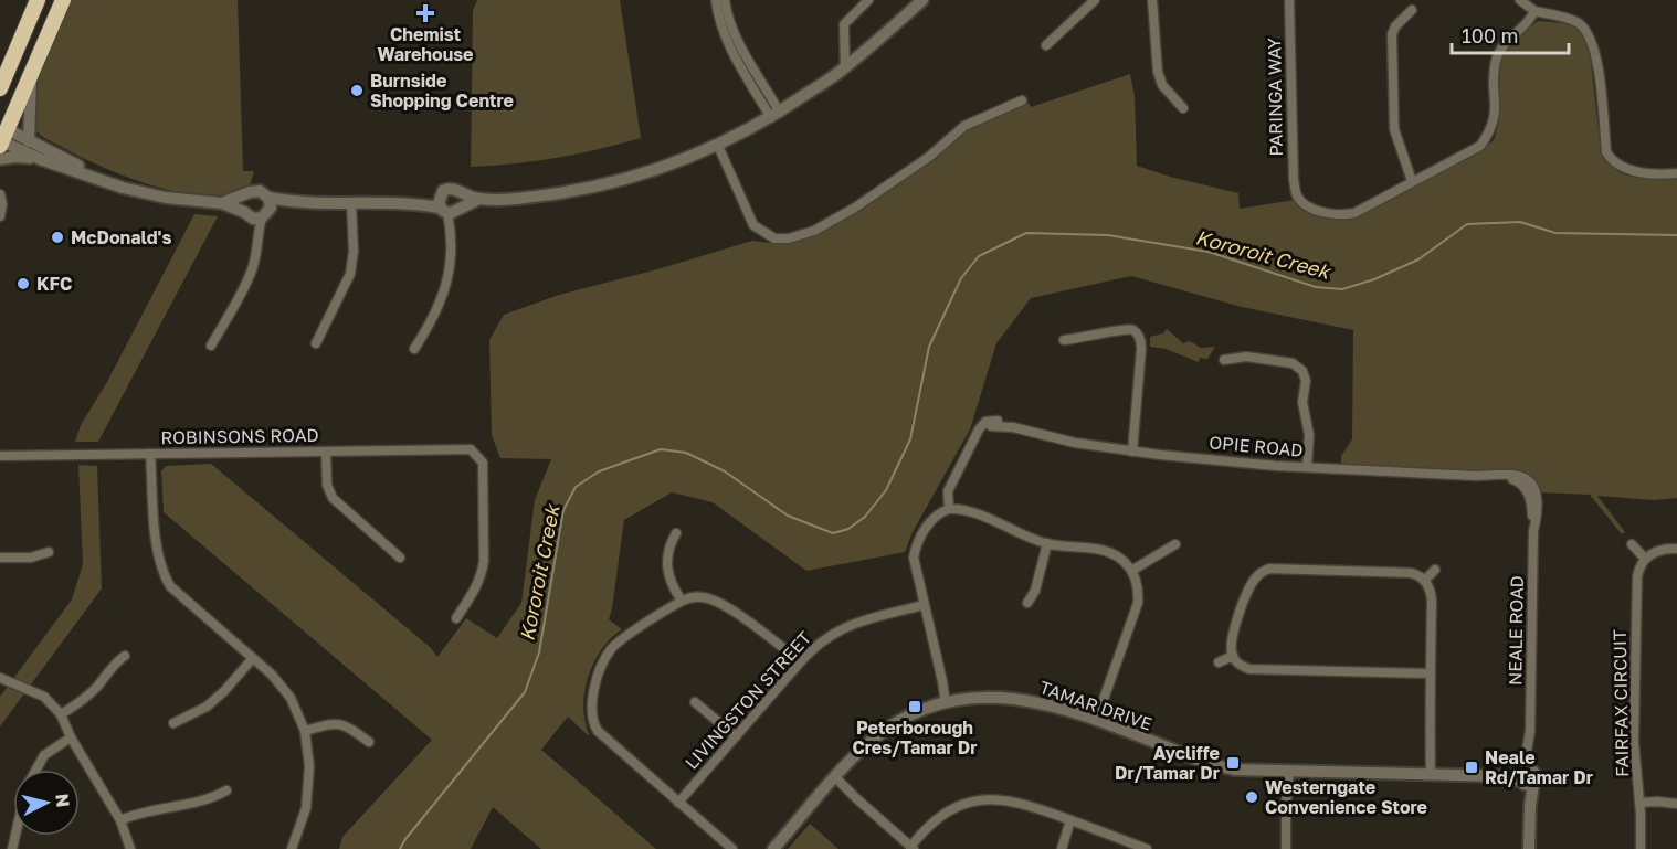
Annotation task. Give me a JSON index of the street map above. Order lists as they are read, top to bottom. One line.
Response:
{"streets":{"street":["PARINGA WAY","ROBINSONS ROAD","OPIE ROAD","NEALE ROAD","LIVINGSTON STREET","FAIRFAX CIRCUIT","TAMAR DRIVE"]},"crossings":[["OPIE ROAD","NEALE ROAD"],["NEALE ROAD","TAMAR DRIVE"]],"water":["Kororoit Creek"],"places":{"health":["Chemist Warehouse"],"other":["Burnside Shopping Centre","McDonald's","KFC","Westerngate Convenience Store"],"transit":["Peterborough Cres/Tamar Dr","Aycliffe Dr/Tamar Dr","Neale Rd/Tamar Dr"]},"scale_bar":"100 m","north":"right"}
